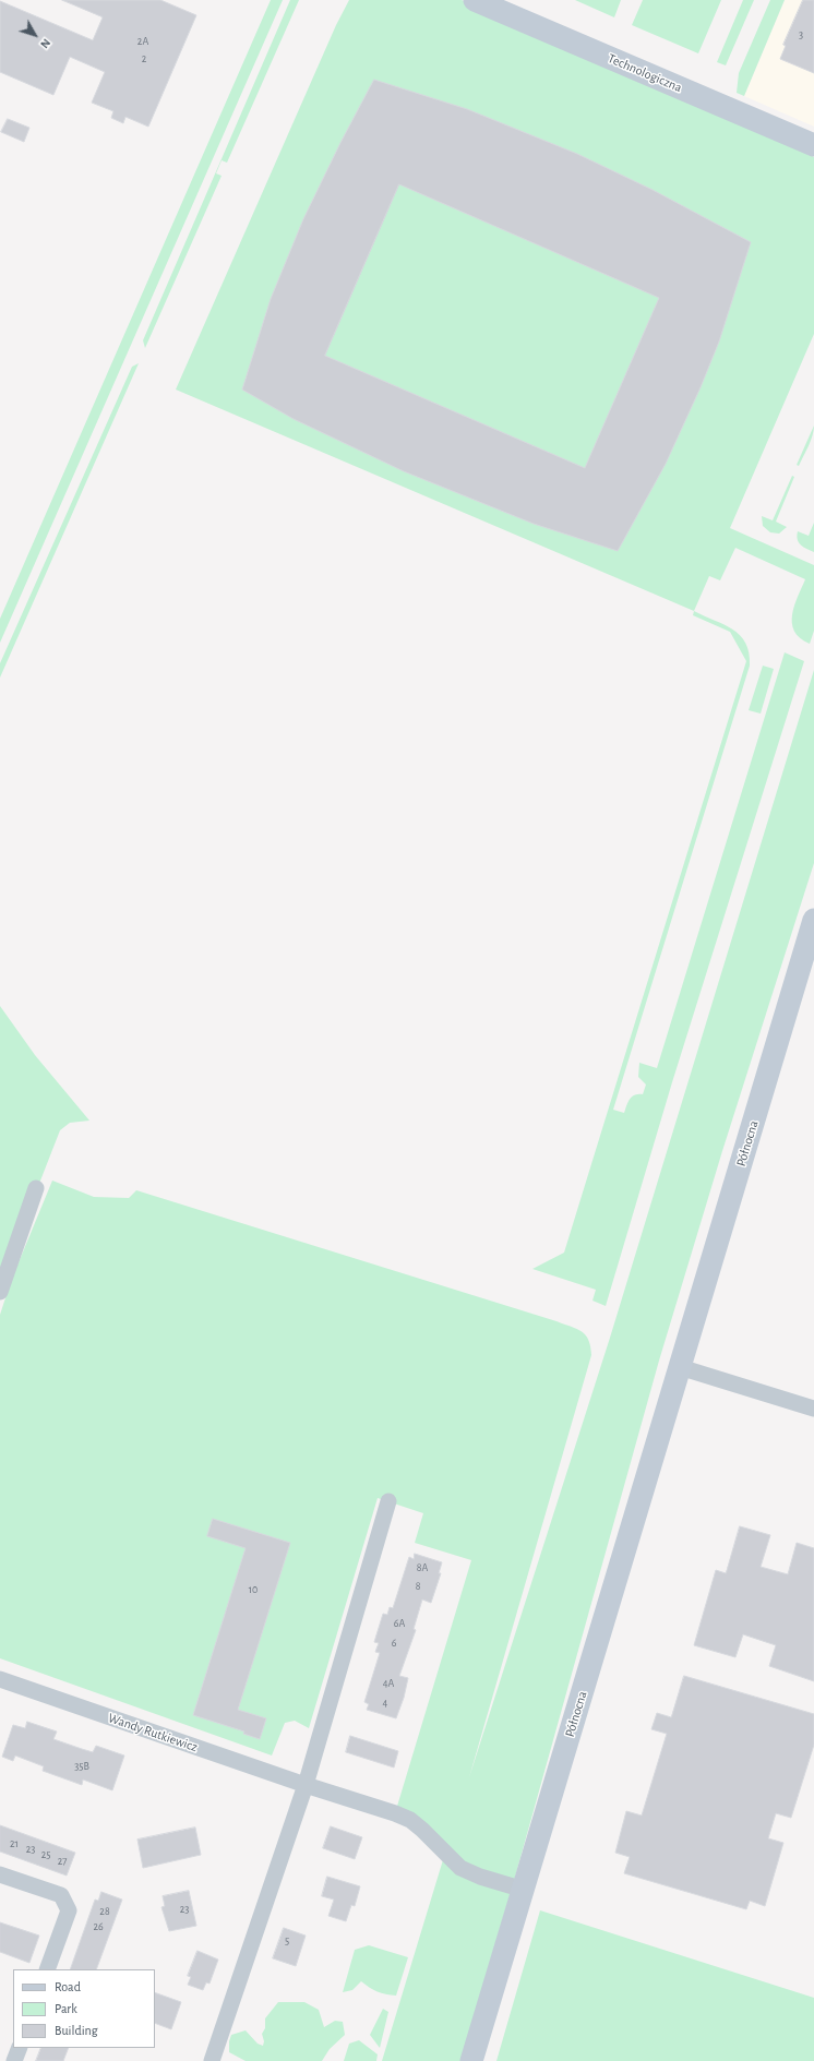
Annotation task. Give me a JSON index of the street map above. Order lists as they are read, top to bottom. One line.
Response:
{"streets":{"street":["Technologiczna","Północna","Wandy Rutkiewicz"]},"crossings":[["Północna","Wandy Rutkiewicz"]],"house_numbers":["3","2A","2","8A","8","10","6A","6","4A","4","35B","21","23","25","27","23","28","26","5"],"legend":["Road","Park","Building"],"north":"bottom right"}
